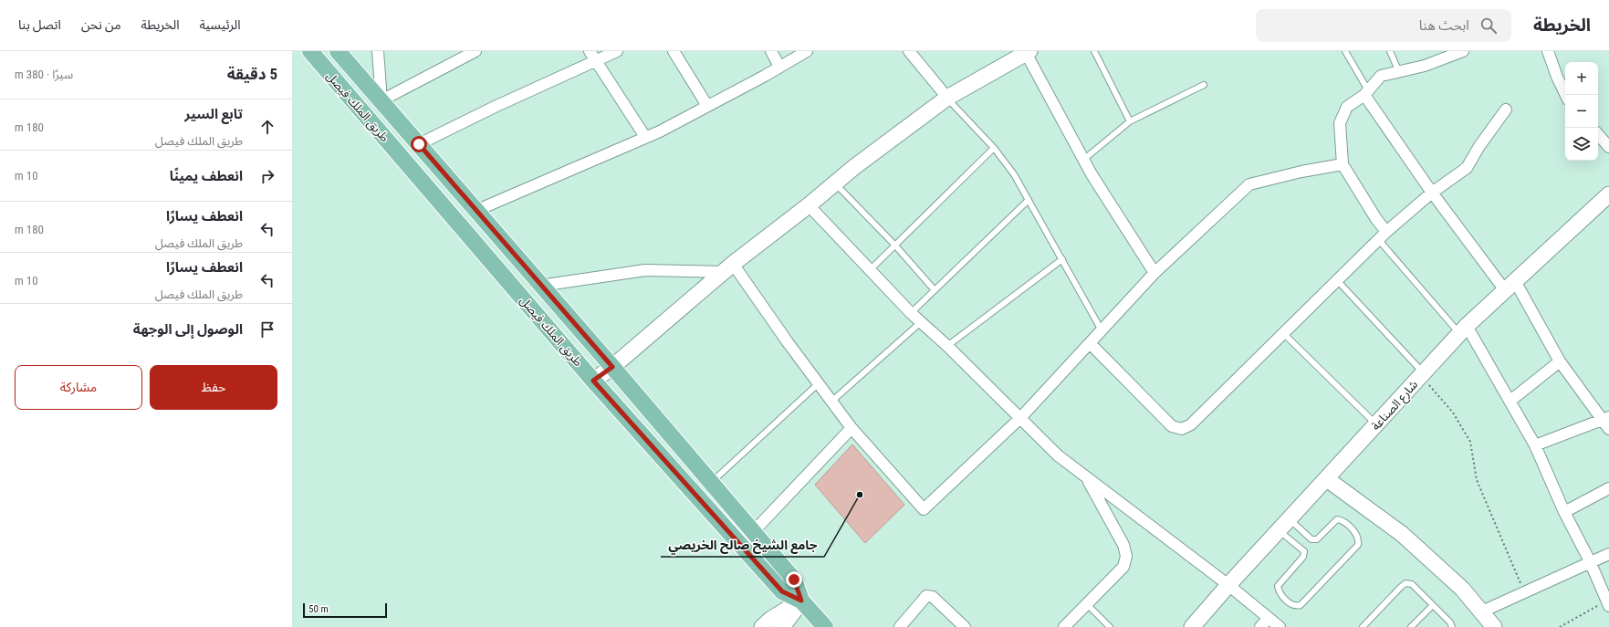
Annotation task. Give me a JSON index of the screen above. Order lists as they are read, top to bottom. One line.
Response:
{"streets":{"main road":["طريق الملك فيصل"],"street":["شارع الصناعة"]},"places":["جامع الشيخ صالح الخريصي"],"scale_bar":"50 m","page":{"header":"الخريطة","search":"ابحث هنا","nav":["الرئيسية","الخريطة","من نحن","اتصل بنا"],"heading":["5 دقيقة","سيرًا · 380 m"],"map_buttons":["+","−"],"list":[["تابع السير","طريق الملك فيصل","180 m"],["انعطف يمينًا","10 m"],["انعطف يسارًا","طريق الملك فيصل","180 m"],["انعطف يسارًا","طريق الملك فيصل","10 m"],"الوصول إلى الوجهة"],"buttons":["حفظ","مشاركة"],"scale":"50 m"}}
